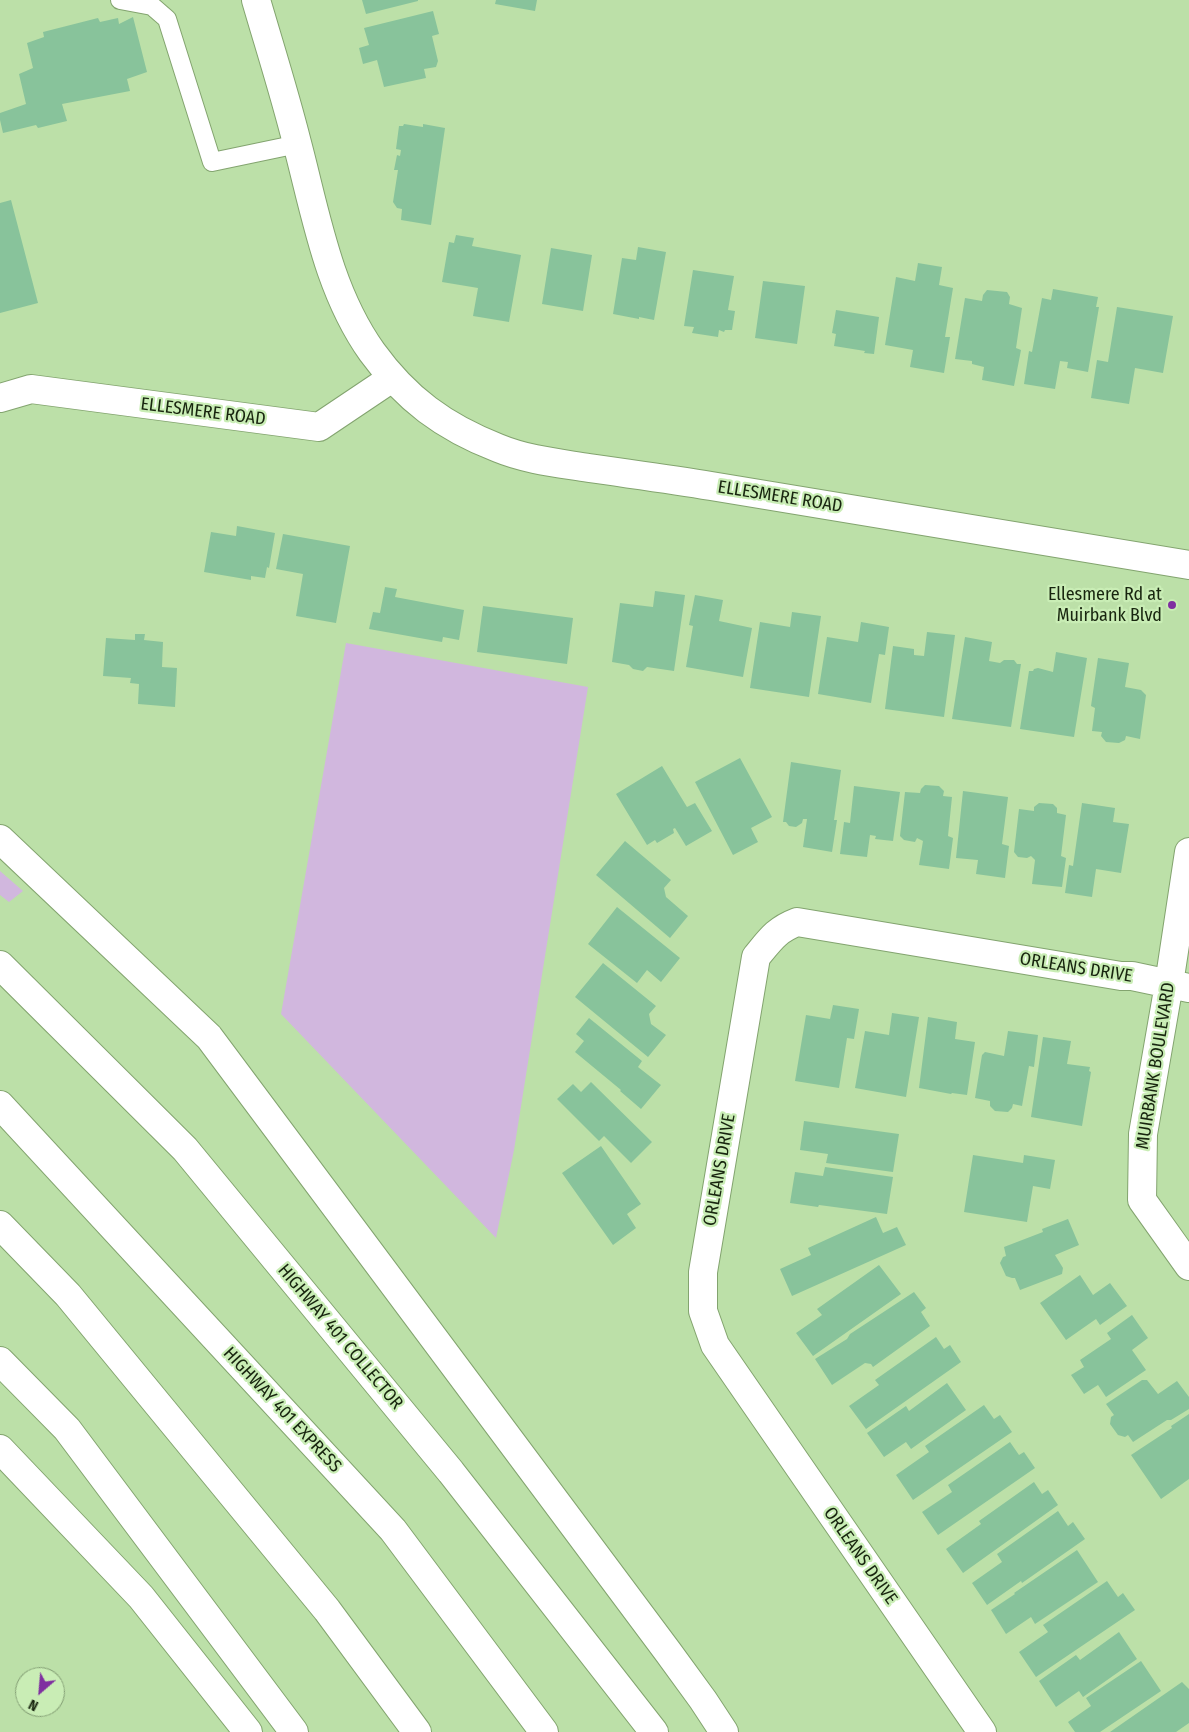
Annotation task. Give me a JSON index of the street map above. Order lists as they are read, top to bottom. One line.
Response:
{"streets":{"main road":["ELLESMERE ROAD","ORLEANS DRIVE","MUIRBANK BOULEVARD","HIGHWAY 401 COLLECTOR","HIGHWAY 401 EXPRESS"]},"crossings":[["ORLEANS DRIVE","MUIRBANK BOULEVARD"]],"places":["Ellesmere Rd at Muirbank Blvd"],"north":"bottom left"}
